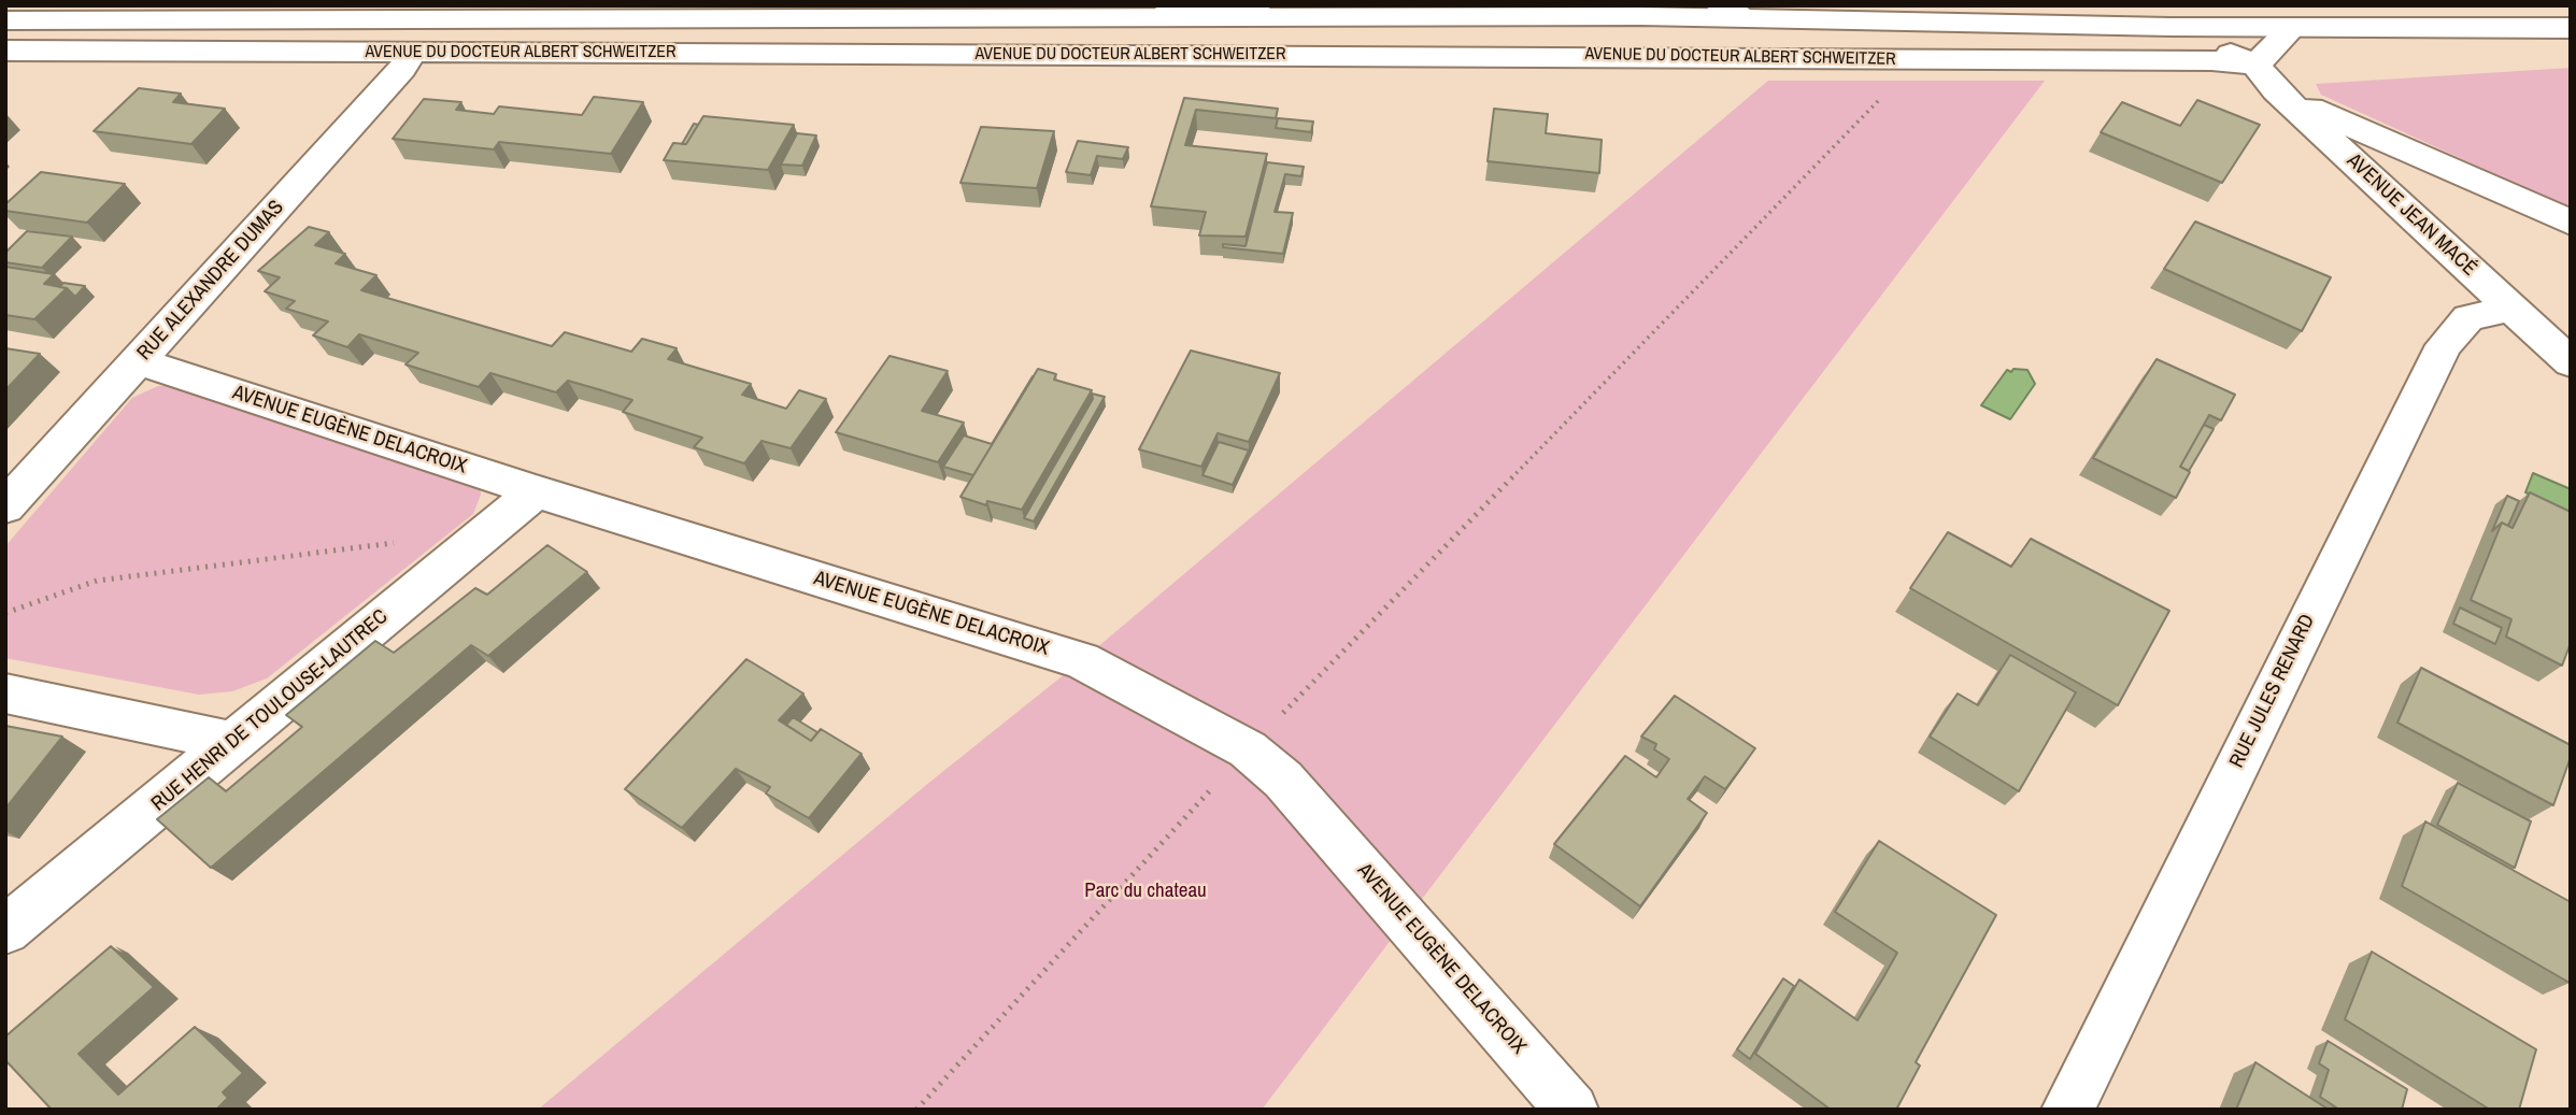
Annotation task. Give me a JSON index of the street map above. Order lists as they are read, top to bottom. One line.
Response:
{"streets":{"street":["AVENUE DU DOCTEUR ALBERT SCHWEITZER","AVENUE JEAN MACÉ","RUE ALEXANDRE DUMAS","AVENUE EUGÈNE DELACROIX","RUE JULES RENARD","RUE HENRI DE TOULOUSE-LAUTREC"]},"crossings":[["AVENUE DU DOCTEUR ALBERT SCHWEITZER","AVENUE JEAN MACÉ"],["AVENUE DU DOCTEUR ALBERT SCHWEITZER","RUE ALEXANDRE DUMAS"],["AVENUE JEAN MACÉ","RUE JULES RENARD"],["RUE ALEXANDRE DUMAS","AVENUE EUGÈNE DELACROIX"],["AVENUE EUGÈNE DELACROIX","RUE HENRI DE TOULOUSE-LAUTREC"]],"parks":["Parc du chateau"]}
